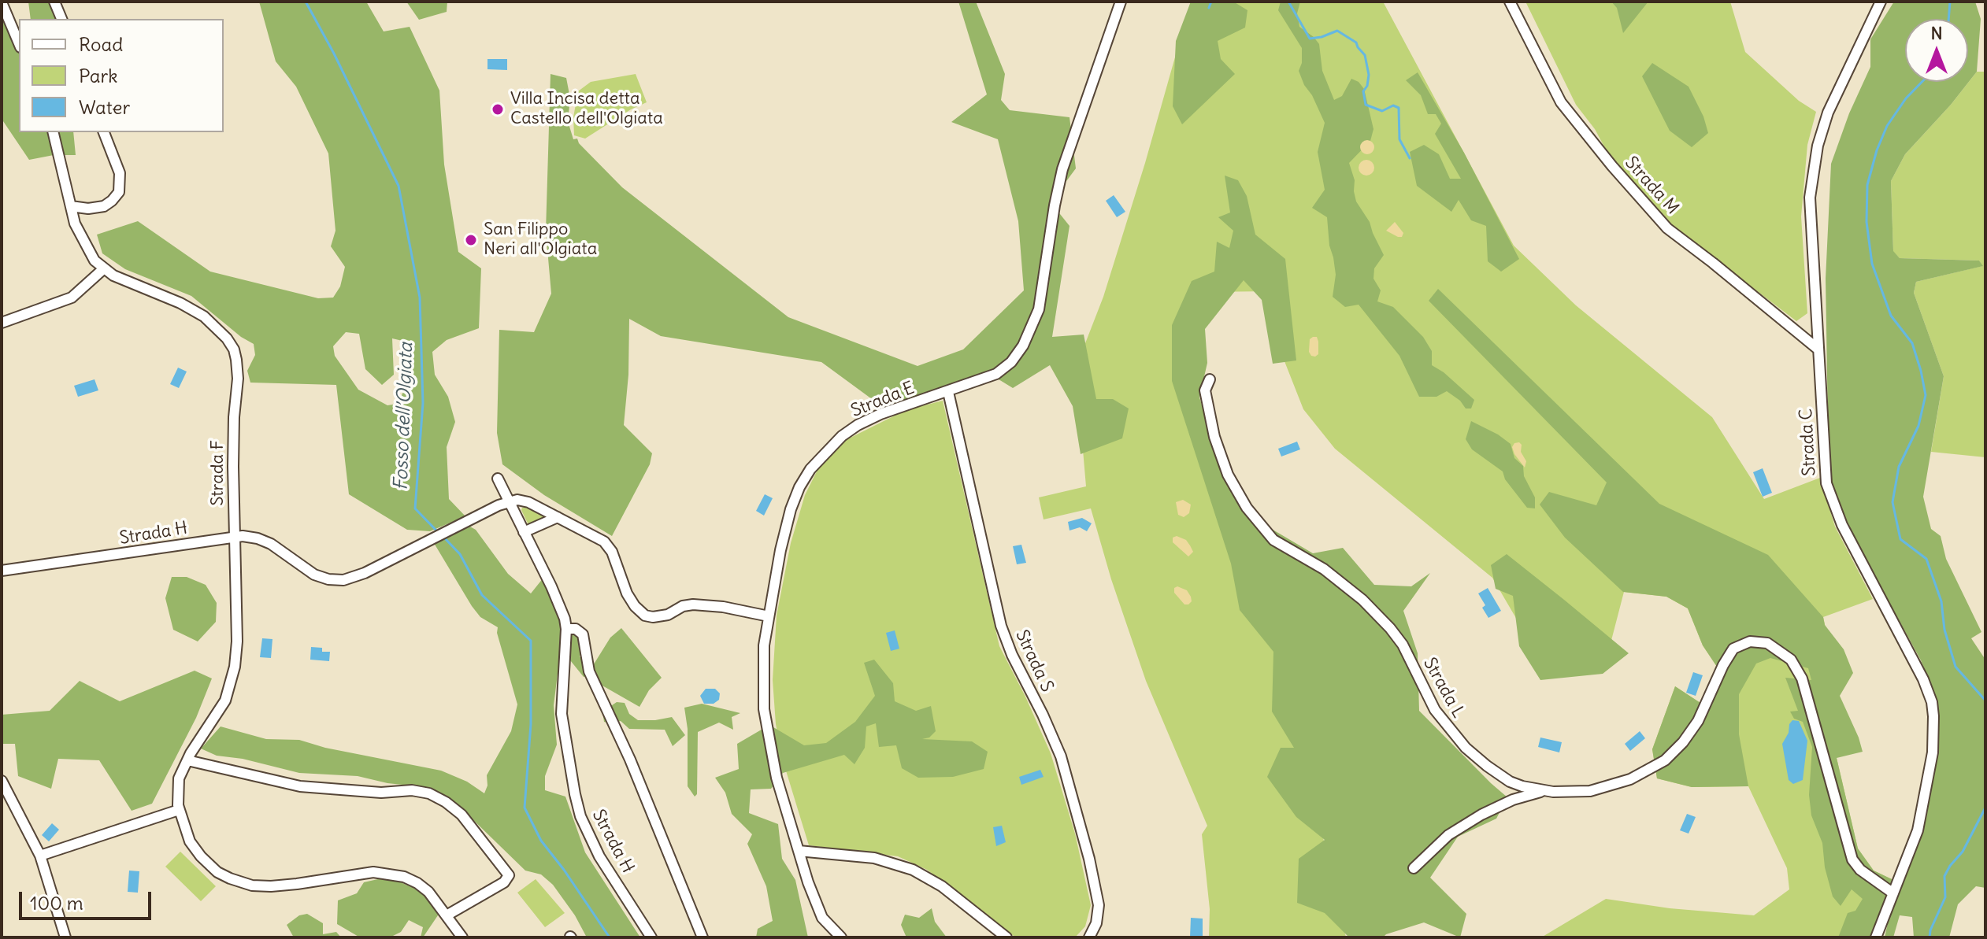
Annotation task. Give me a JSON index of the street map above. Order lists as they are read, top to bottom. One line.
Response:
{"streets":{"street":["Strada M","Strada E","Strada C","Strada F","Strada H","Strada S","Strada L"]},"crossings":[["Strada M","Strada C"],["Strada E","Strada S"],["Strada C","Strada L"],["Strada F","Strada H"]],"water":["Fosso dell’Olgiata"],"places":["Villa Incisa detta Castello dell'Olgiata","San Filippo Neri all'Olgiata"],"legend":["Road","Park","Water"],"scale_bar":"100 m","north":"top"}
